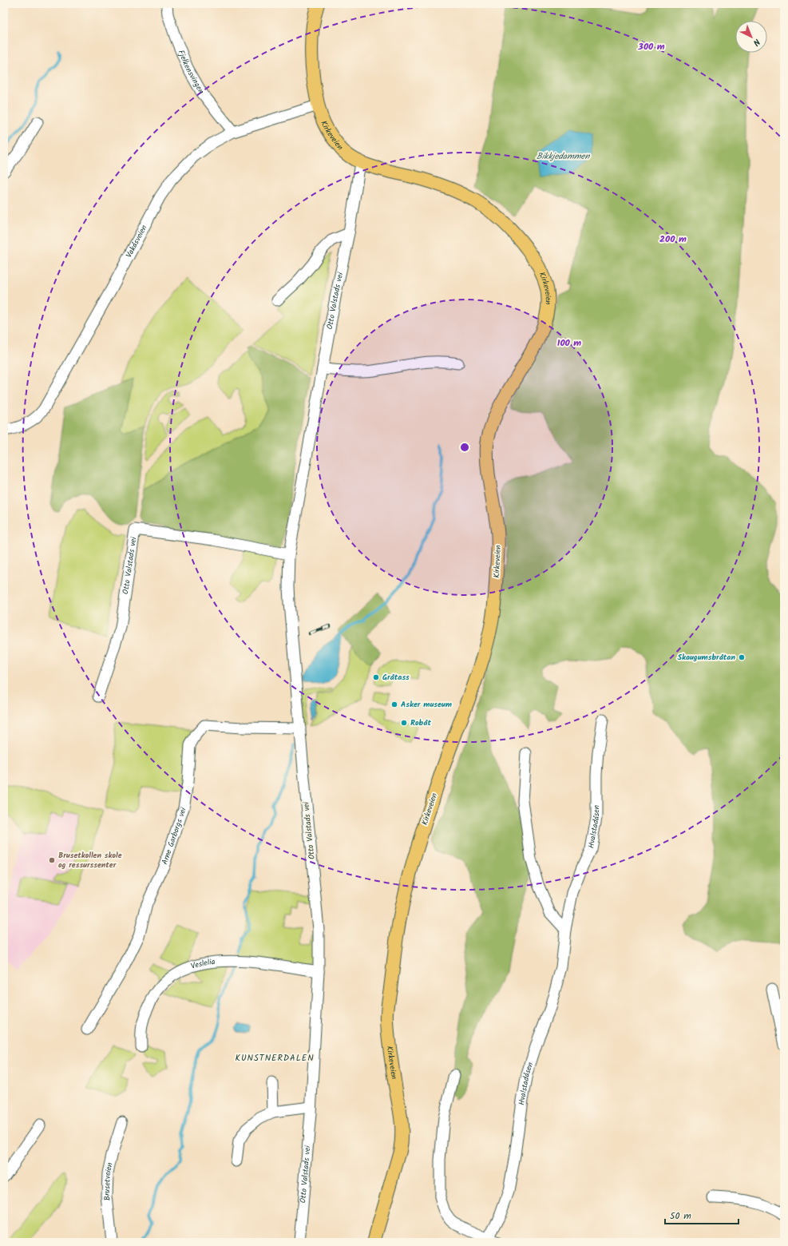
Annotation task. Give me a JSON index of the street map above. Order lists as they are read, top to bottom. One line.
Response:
{"streets":{"main road":["Kirkeveien"],"street":["Fjelkensvingen","Vakåsveien","Otto Valstads vei","Hvalstadåsen","Arne Garborgs vei","Veslelia","Brusetveien"]},"crossings":[["Fjelkensvingen","Vakåsveien"],["Kirkeveien","Vakåsveien"],["Kirkeveien","Otto Valstads vei"],["Otto Valstads vei","Arne Garborgs vei"],["Otto Valstads vei","Veslelia"]],"districts":["KUNSTNERDALEN"],"water":["Bikkjedammen"],"places":["Skaugumsbråtan","Gråtass","Asker museum","Robåt","Brusetkollen skole og ressurssenter"],"scale_bar":"50 m","north":"bottom right","rings":["300 m","200 m","100 m"]}
